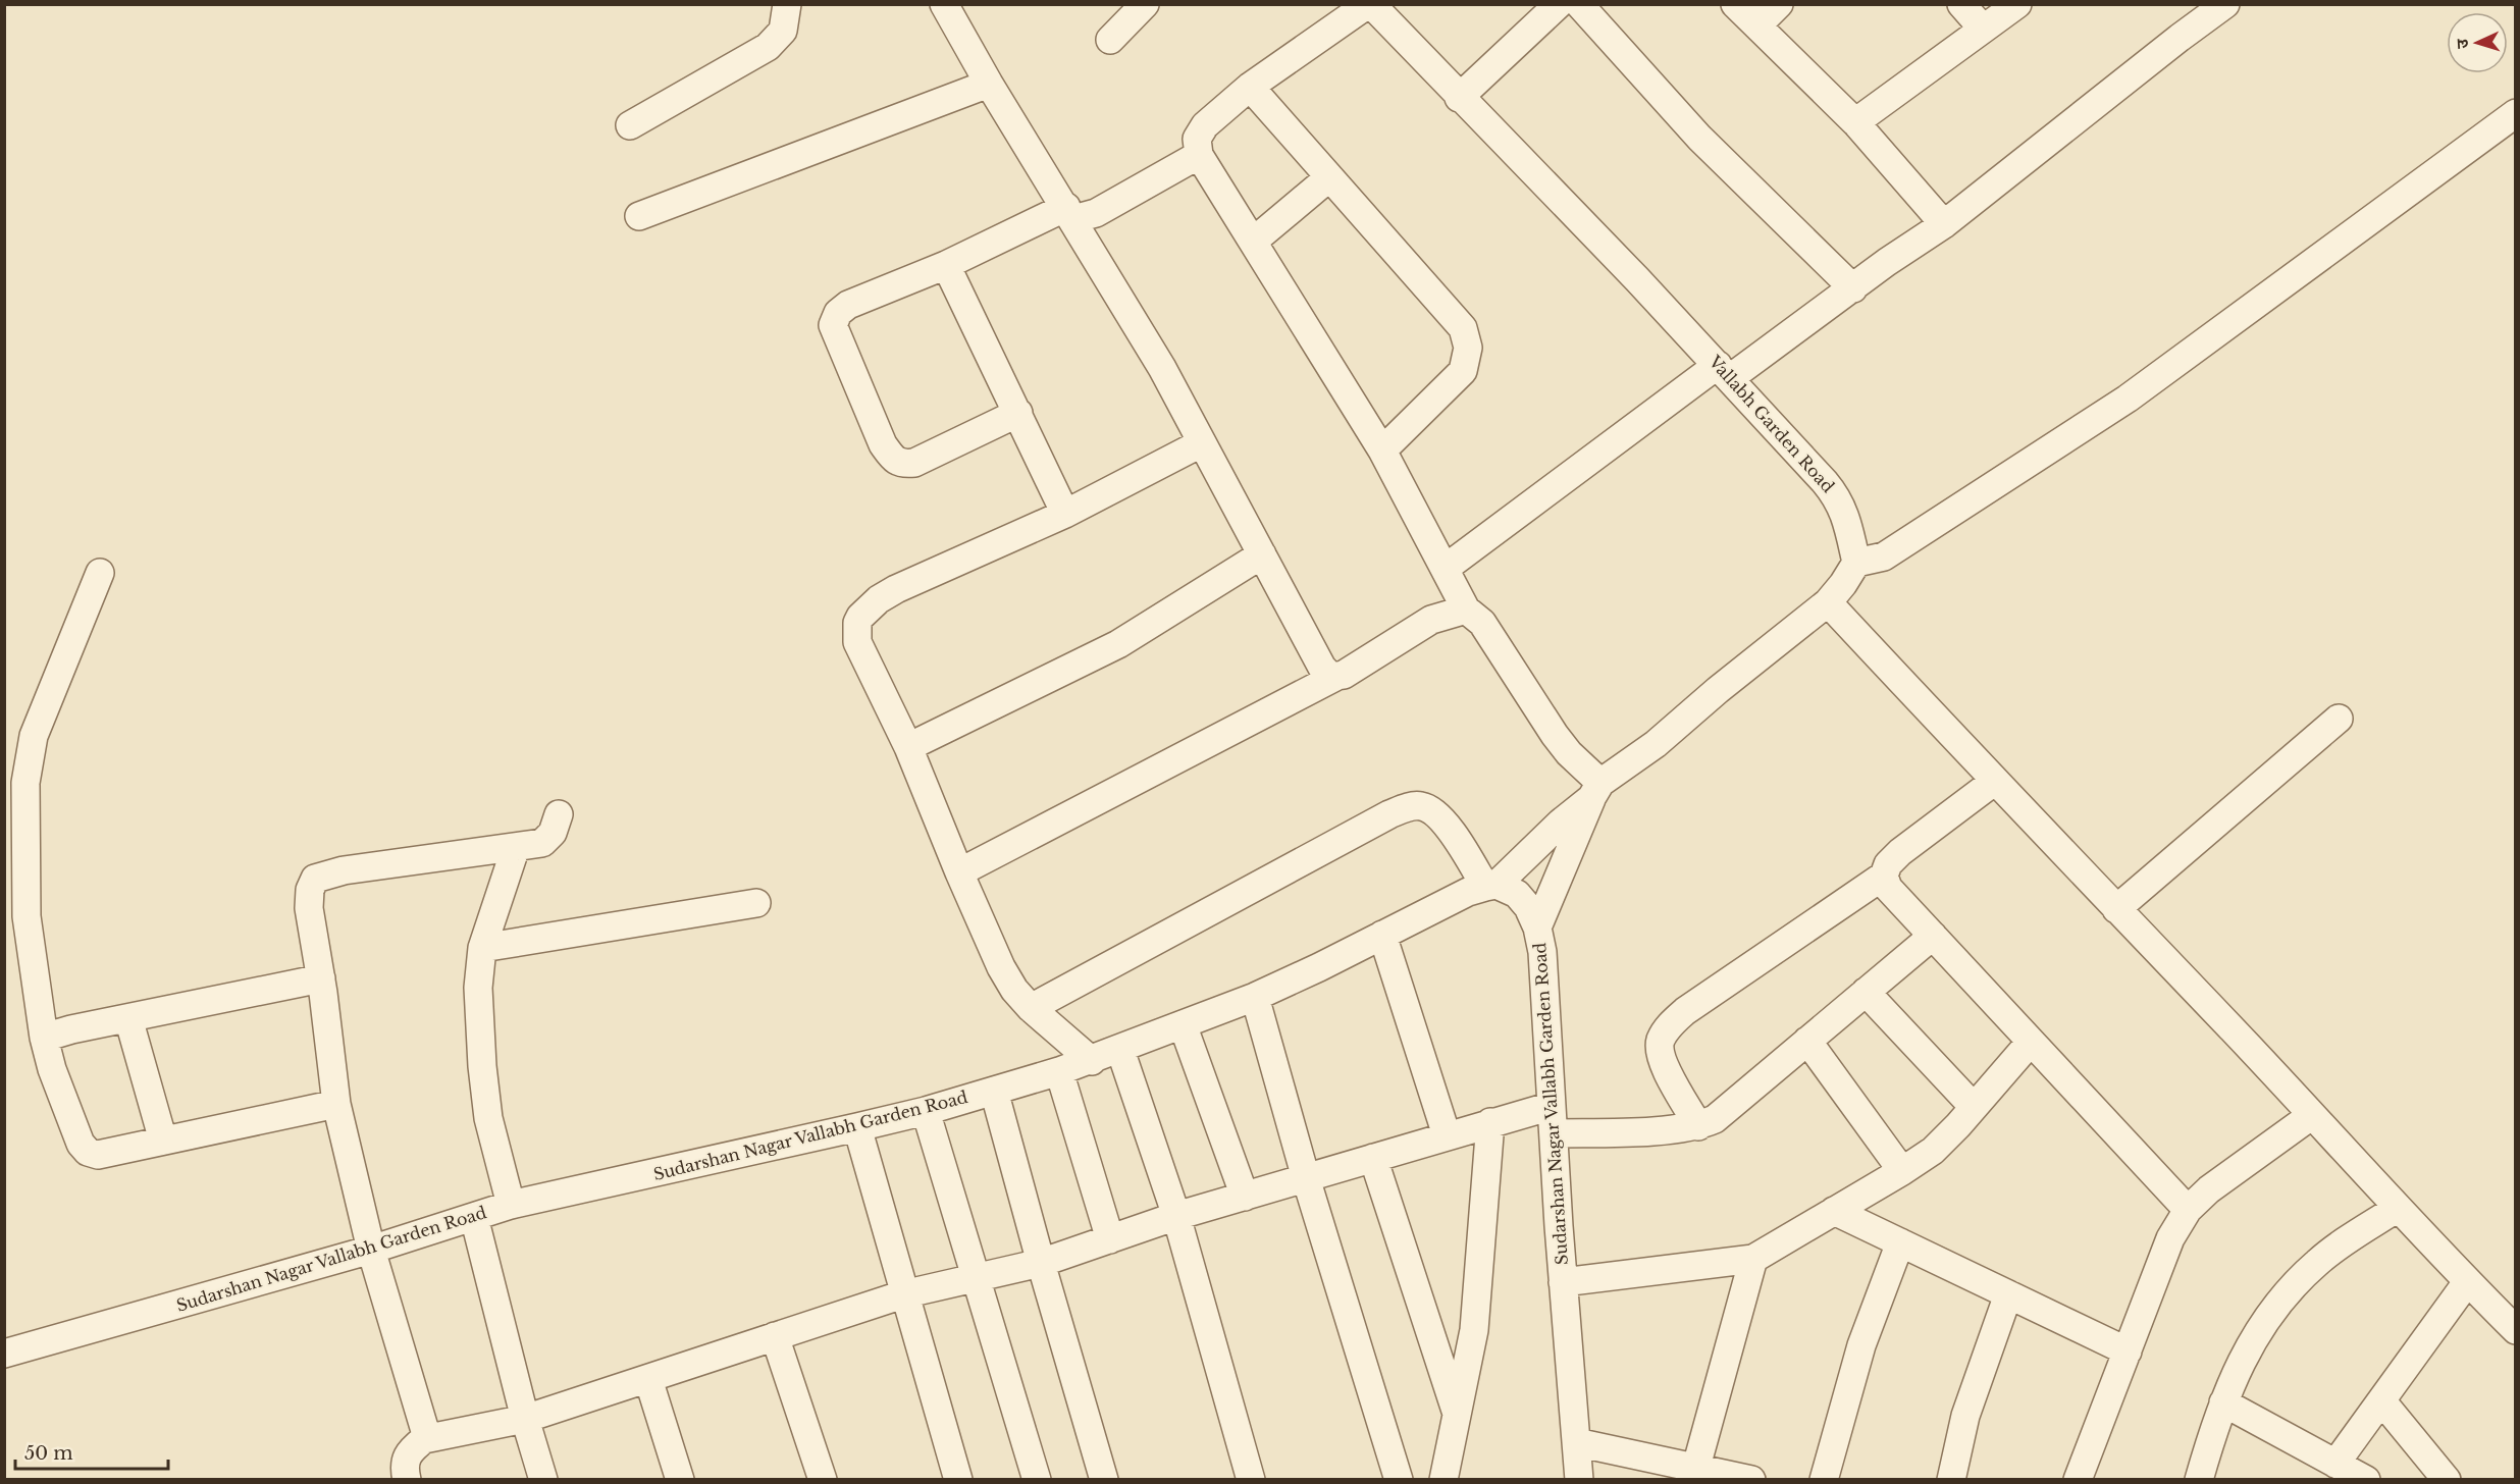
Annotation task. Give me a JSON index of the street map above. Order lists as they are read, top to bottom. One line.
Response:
{"streets":{"street":["Vallabh Garden Road","Sudarshan Nagar Vallabh Garden Road"]},"scale_bar":"50 m","north":"left"}
